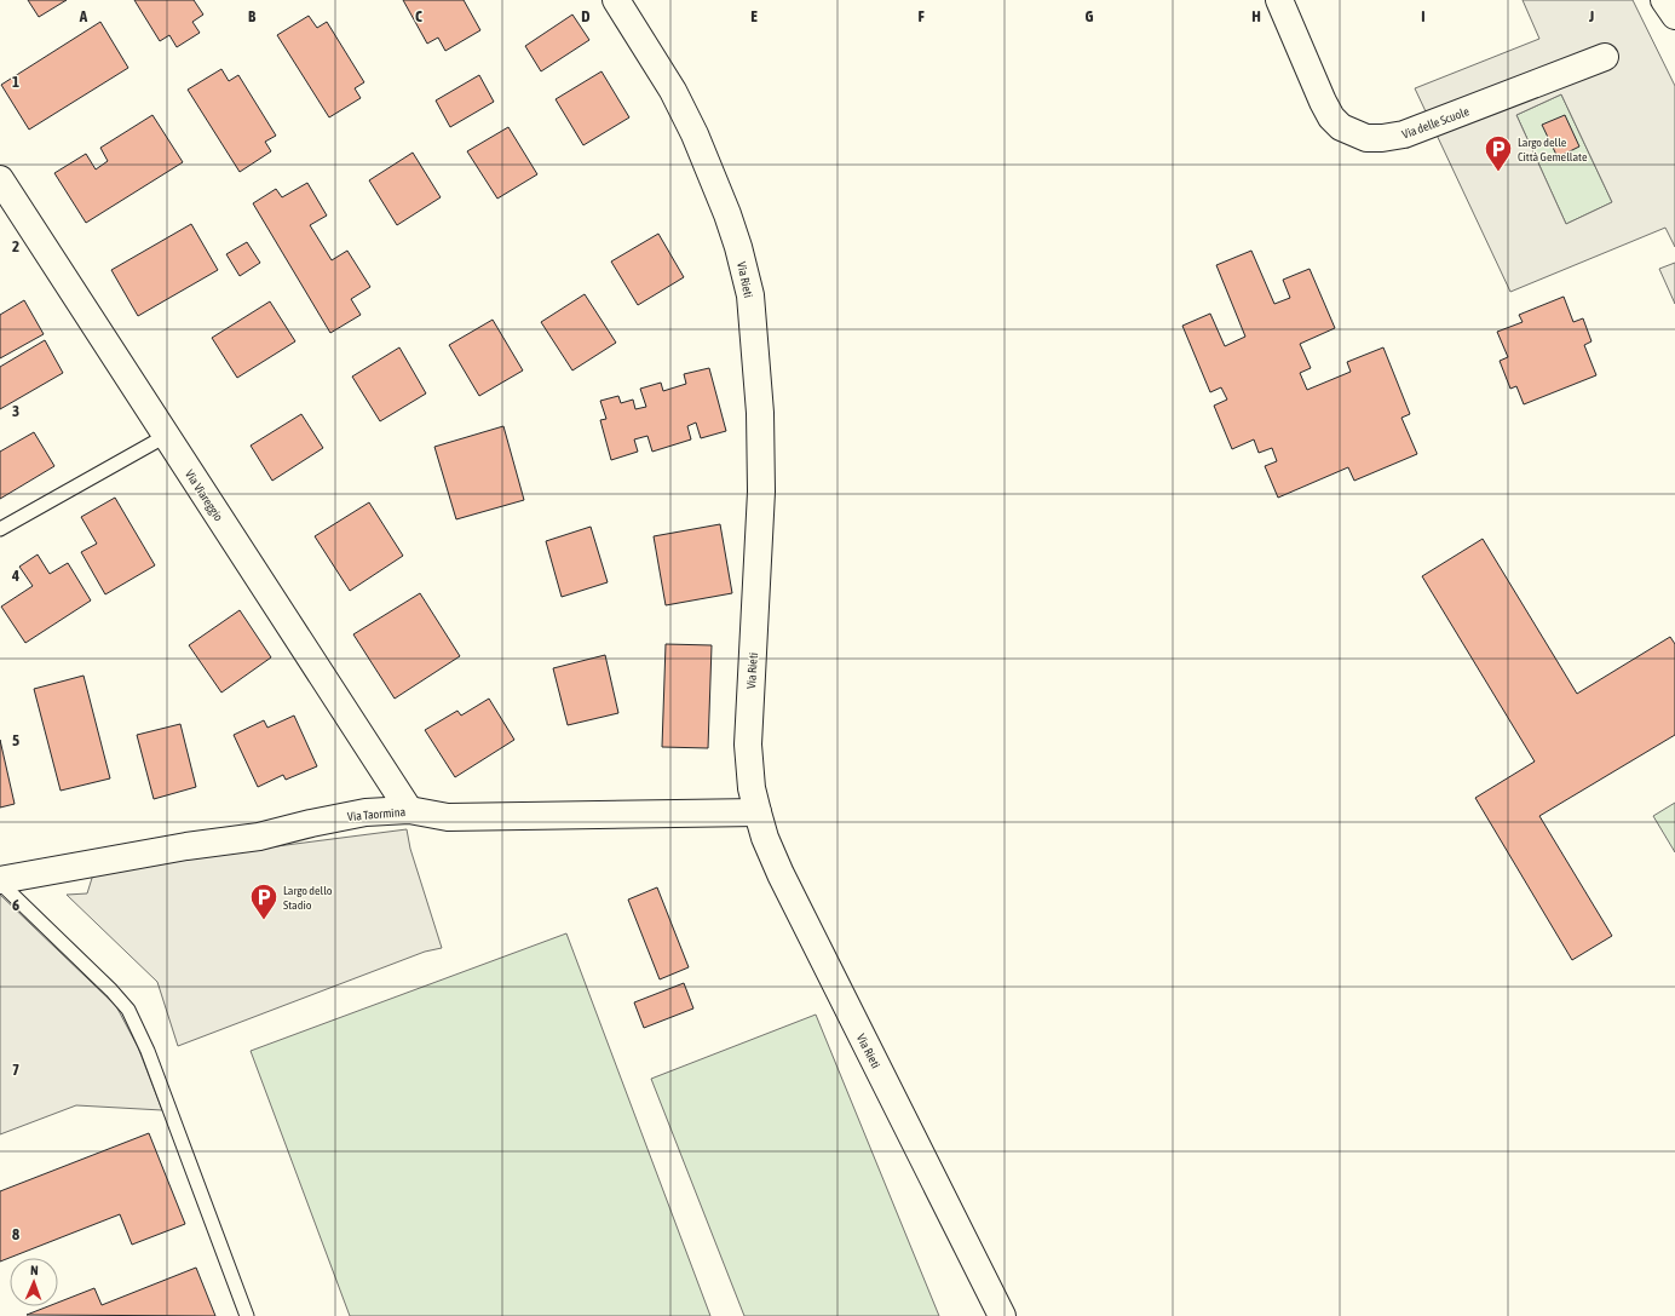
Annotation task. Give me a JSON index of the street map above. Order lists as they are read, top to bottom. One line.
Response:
{"streets":{"street":["Via delle Scuole","Via Rieti","Via Viareggio","Via Taormina"]},"crossings":[["Via Rieti","Via Taormina"],["Via Viareggio","Via Taormina"]],"places":{"parking":["Largo delle Città Gemellate","Largo dello Stadio"]},"north":"top","grid":{"columns":["A","B","C","D","E","F","G","H","I","J"],"rows":["1","2","3","4","5","6","7","8"]}}
